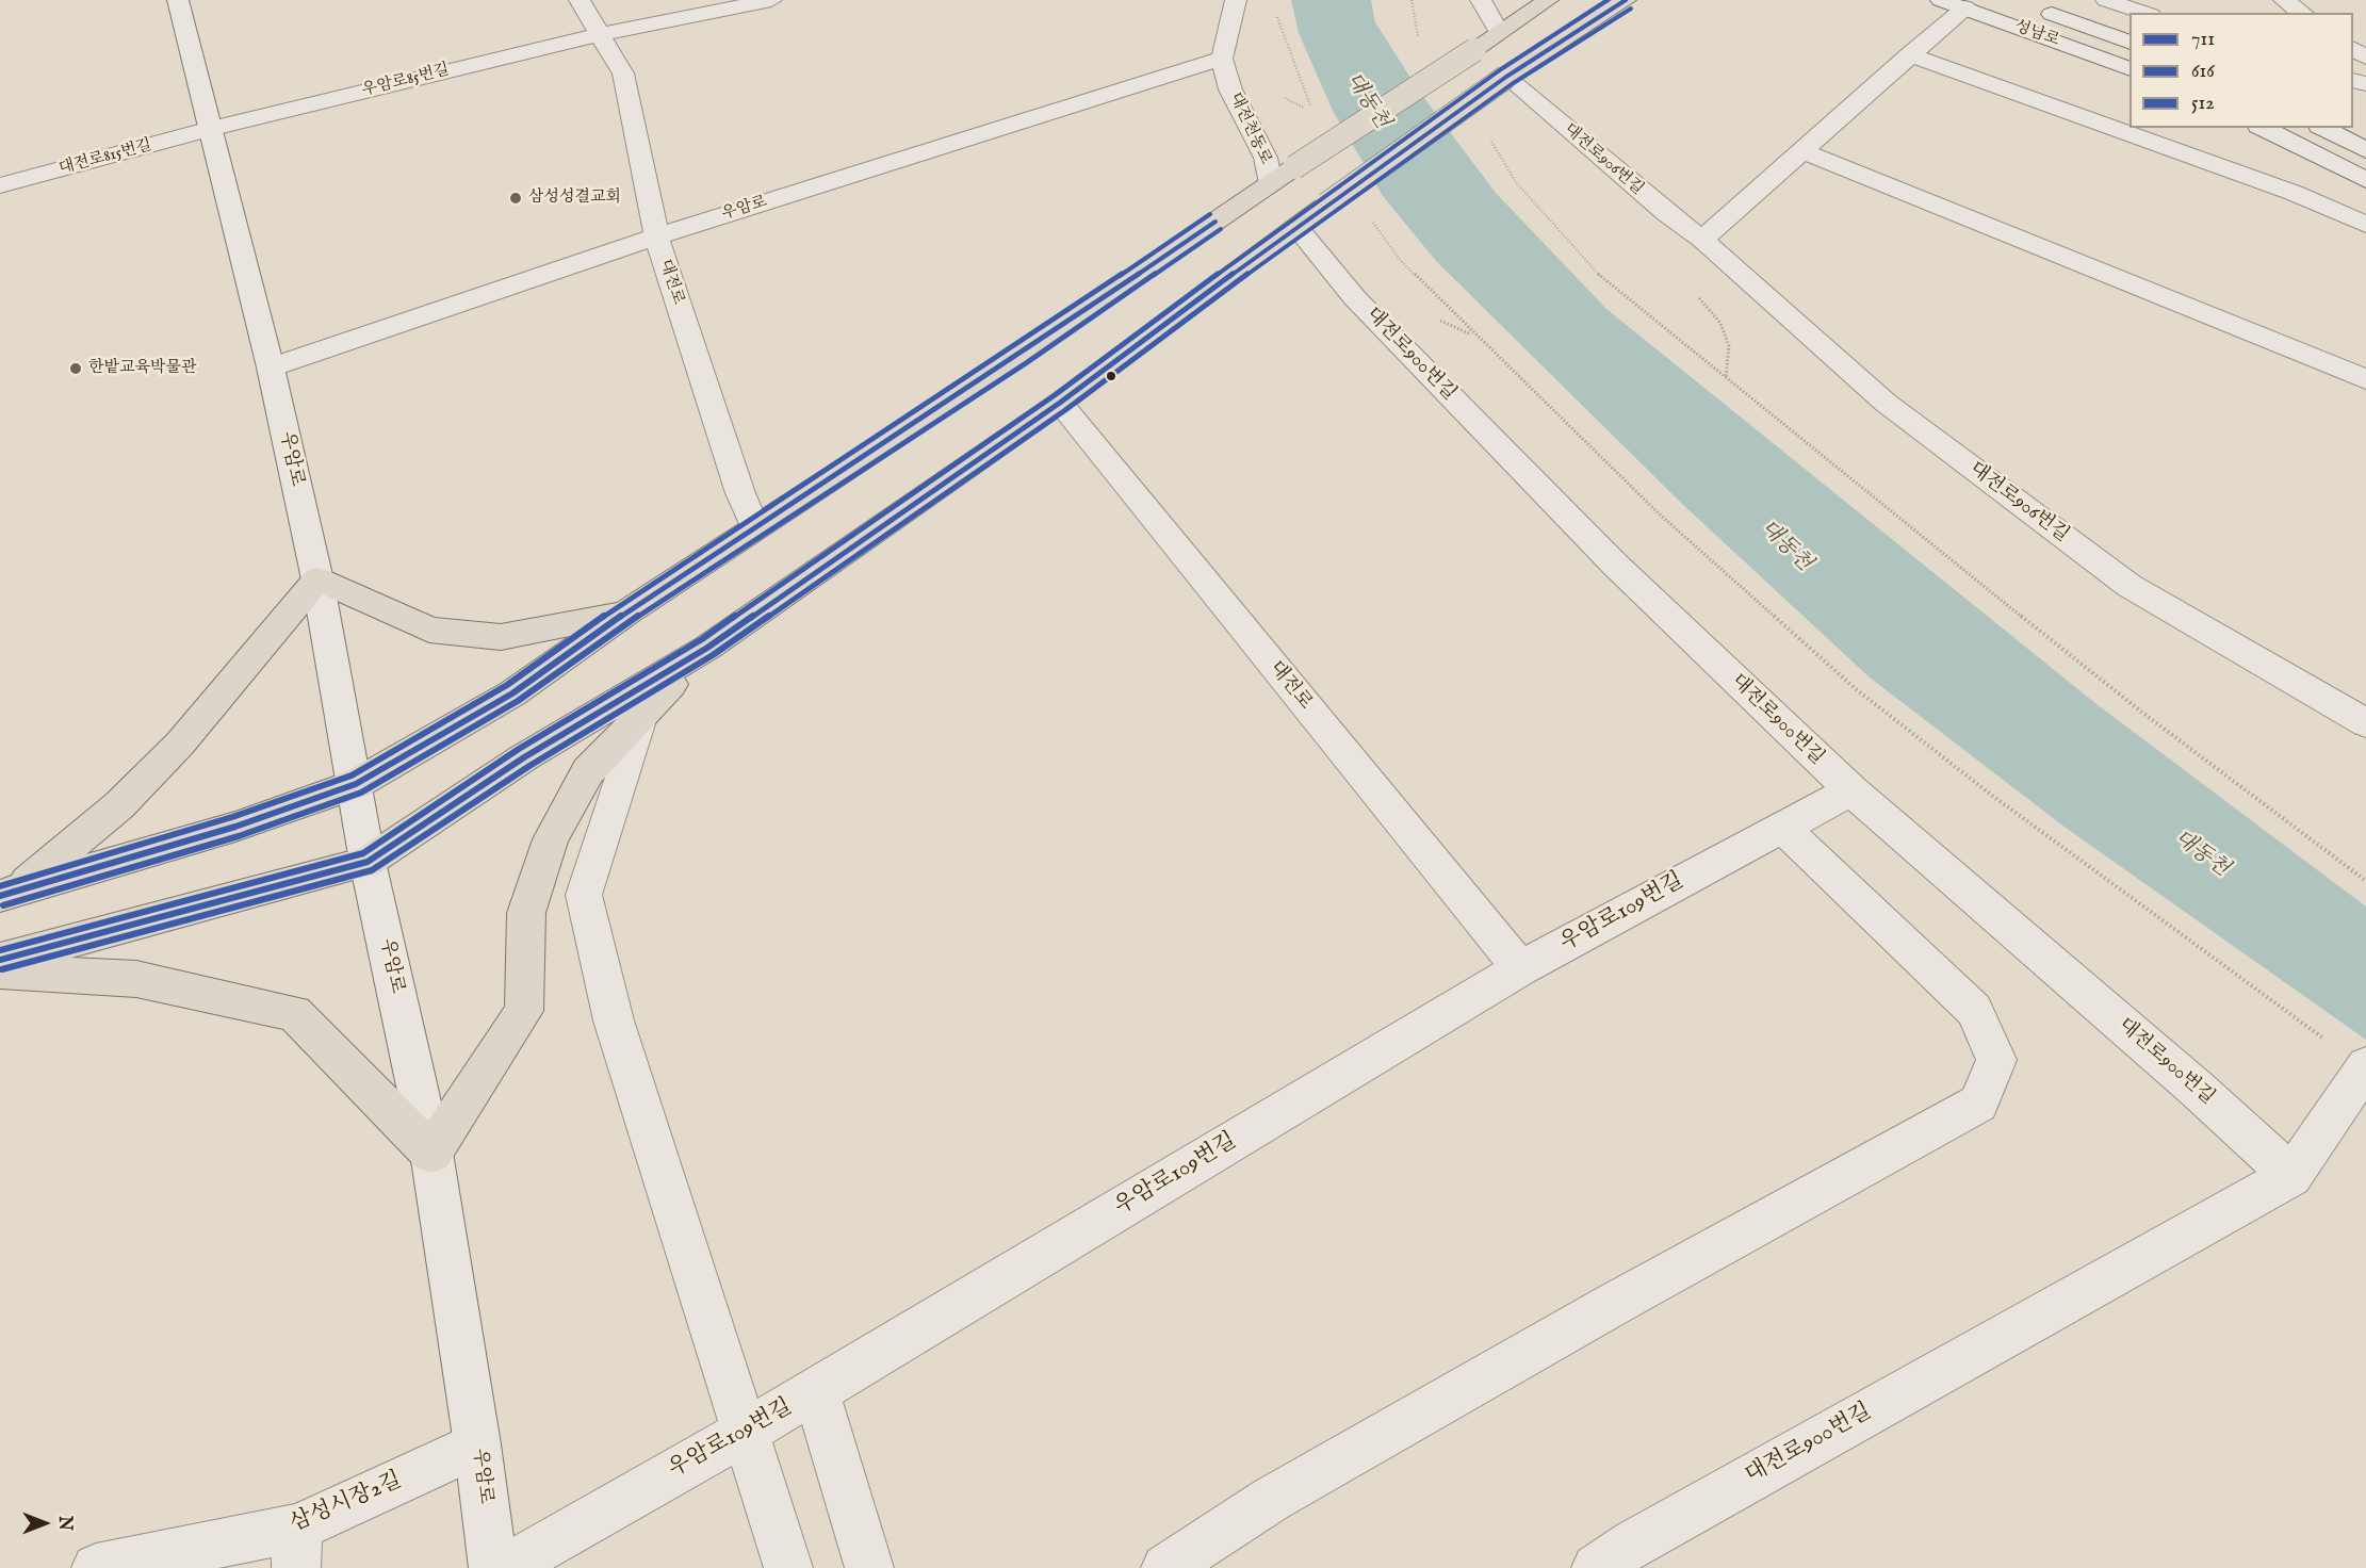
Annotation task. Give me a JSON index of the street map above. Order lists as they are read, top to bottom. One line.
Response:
{"streets":{"street":["성남로","우암로85번길","대전천동로","대전로815번길","대전로906번길","우암로","대전로","대전로900번길","우암로109번길","삼성시장2길"]},"crossings":[["우암로85번길","대전로815번길"],["우암로85번길","우암로"],["우암로85번길","대전로"],["대전천동로","우암로"],["대전로815번길","우암로"],["우암로","대전로"],["우암로","삼성시장2길"],["대전로","우암로109번길"],["대전로900번길","우암로109번길"]],"water":["대동천"],"places":["삼성성결교회","한밭교육박물관"],"lines":["transit line 711","transit line 512","transit line 616"],"legend":["711","616","512"],"north":"right"}
